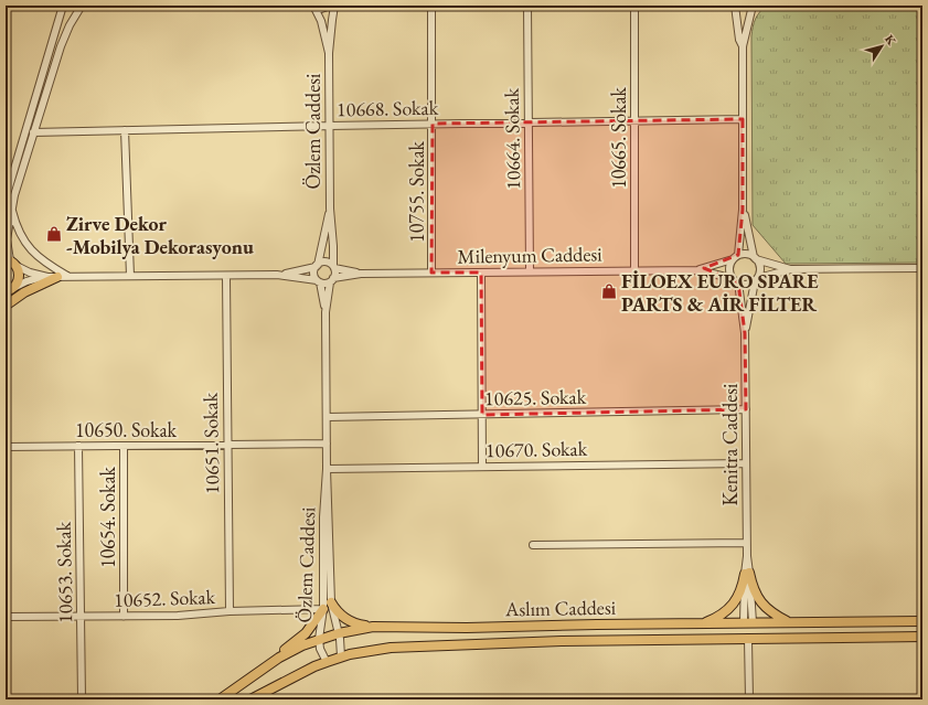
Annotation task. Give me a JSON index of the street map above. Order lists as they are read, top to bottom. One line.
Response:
{"streets":{"main road":["Aslım Caddesi"],"street":["10668. Sokak","Özlem Caddesi","10665. Sokak","10664. Sokak","10755. Sokak","Milenyum Caddesi","10625. Sokak","10650. Sokak","10651. Sokak","Kenitra Caddesi","10670. Sokak","10654. Sokak","10653. Sokak","10652. Sokak"]},"crossings":[["10668. Sokak","Özlem Caddesi"],["10668. Sokak","10665. Sokak"],["10668. Sokak","10664. Sokak"],["10668. Sokak","10755. Sokak"],["Özlem Caddesi","10625. Sokak"],["Özlem Caddesi","10650. Sokak"],["Özlem Caddesi","10670. Sokak"],["Özlem Caddesi","10652. Sokak"],["Özlem Caddesi","Aslım Caddesi"],["10665. Sokak","Milenyum Caddesi"],["10664. Sokak","Milenyum Caddesi"],["10755. Sokak","Milenyum Caddesi"],["10625. Sokak","Kenitra Caddesi"],["10650. Sokak","10651. Sokak"],["10650. Sokak","10654. Sokak"],["10650. Sokak","10653. Sokak"],["10651. Sokak","10652. Sokak"],["Kenitra Caddesi","10670. Sokak"],["Kenitra Caddesi","Aslım Caddesi"],["10654. Sokak","10652. Sokak"],["10653. Sokak","10652. Sokak"]],"places":{"shop":["Zirve Dekor -Mobilya Dekorasyonu","FİLOEX EURO SPARE PARTS & AİR FİLTER"]},"north":"top right"}
